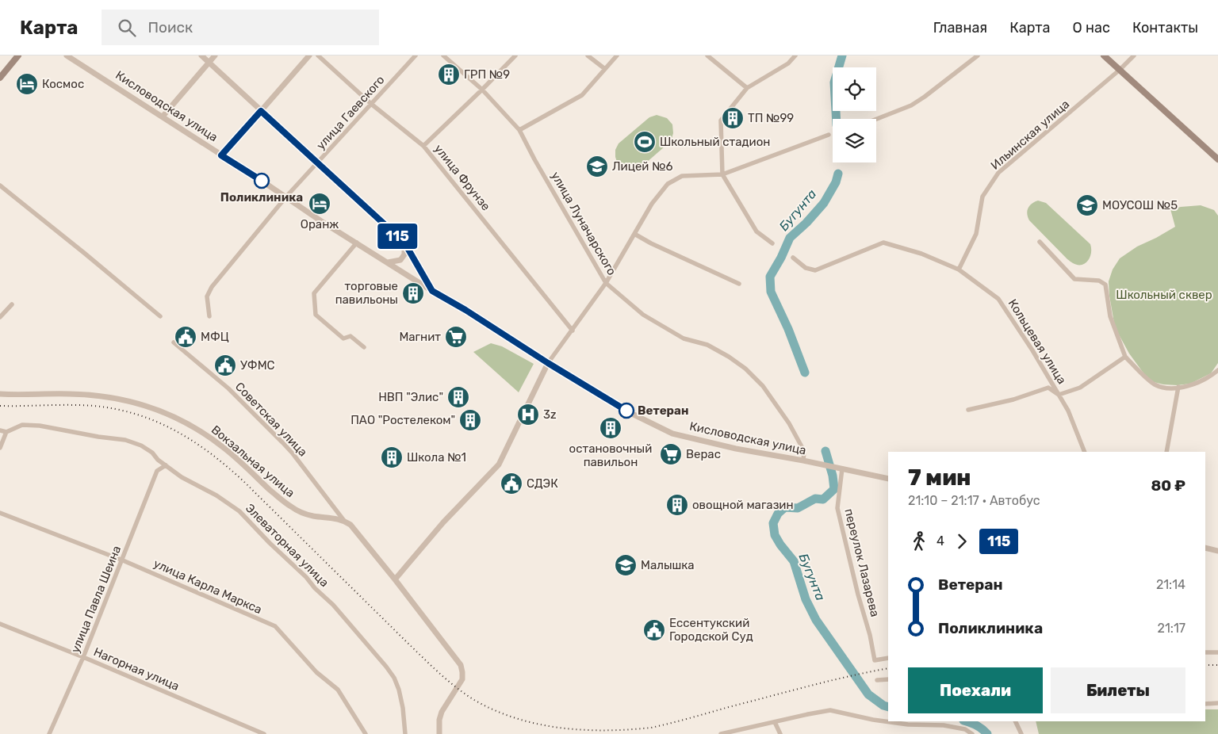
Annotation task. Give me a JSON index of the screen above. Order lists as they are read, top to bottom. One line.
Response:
{"streets":{"street":["Кисловодская улица","улица Гаевского","Ильинская улица","улица Фрунзе","улица Луначарского","Кольцевая улица","Советская улица","Вокзальная улица","Элеваторная улица","переулок Лазарева","улица Карла Маркса","улица Павла Шеина","Нагорная улица"]},"crossings":[["Кисловодская улица","улица Гаевского"],["Кисловодская улица","улица Луначарского"],["Кисловодская улица","переулок Лазарева"],["улица Гаевского","улица Фрунзе"],["Ильинская улица","Кольцевая улица"],["Советская улица","Вокзальная улица"],["Элеваторная улица","улица Павла Шеина"],["улица Карла Маркса","улица Павла Шеина"],["улица Павла Шеина","Нагорная улица"]],"water":["Бугунта"],"parks":["Школьный сквер"],"places":{"building":["ГРП №9","ТП №99","торговые павильоны","НВП \"Элис\"","ПАО \"Ростелеком\"","остановочный павильон","Школа №1","овощной магазин"],"hotel":["Космос","Оранж"],"sports":["Школьный стадион"],"school or university":["Лицей №6","МОУСОШ №5","Малышка"],"other":["Поликлиника","Ветеран"],"public building":["МФЦ","УФМС","СДЭК","Ессентукский Городской Суд"],"supermarket":["Магнит","Верас"],"hospital":["3z"]},"lines":["bus line 115"],"page":{"header":"Карта","search":"Поиск","nav":["Главная","Карта","О нас","Контакты"],"on_map":"115","heading":["7 мин","21:10 – 21:17 · Автобус","80 ₽"],"legs":["4","115"],"list":[{"name":"Ветеран","value":"21:14"},{"name":"Поликлиника","value":"21:17"}],"buttons":["Поехали","Билеты"]}}
